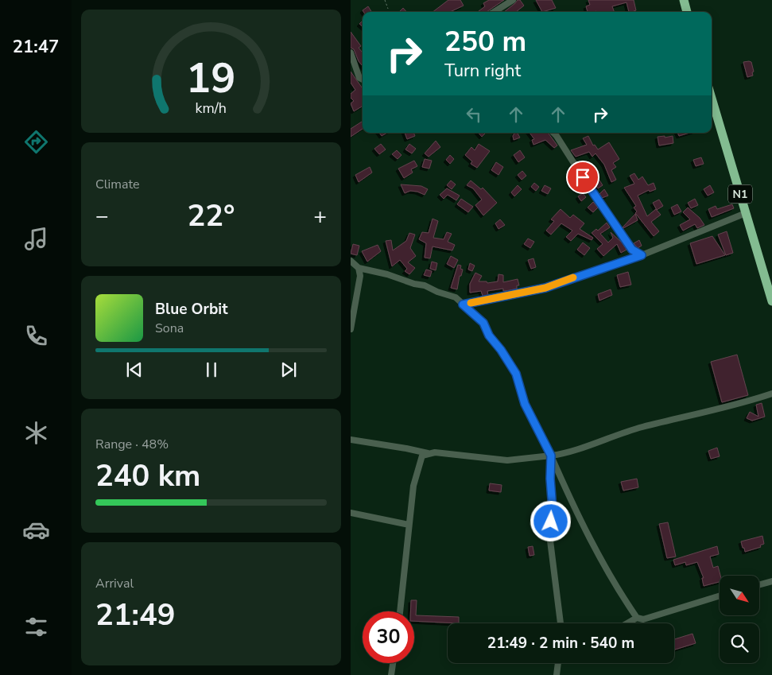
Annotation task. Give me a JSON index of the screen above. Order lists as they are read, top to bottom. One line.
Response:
{"streets":{"highway":["N1"]},"north":"bottom right","page":{"tabs":"21:47","turn":["250 m","Turn right"],"tile":["Climate",["Range · 48%","240 km"],["Arrival","21:49"]],"heat":["−","22°","+"],"song":["Blue Orbit","Sona"],"limit":"30","trip":"21:49 · 2 min · 540 m","gauge":["19","km/h"]}}
